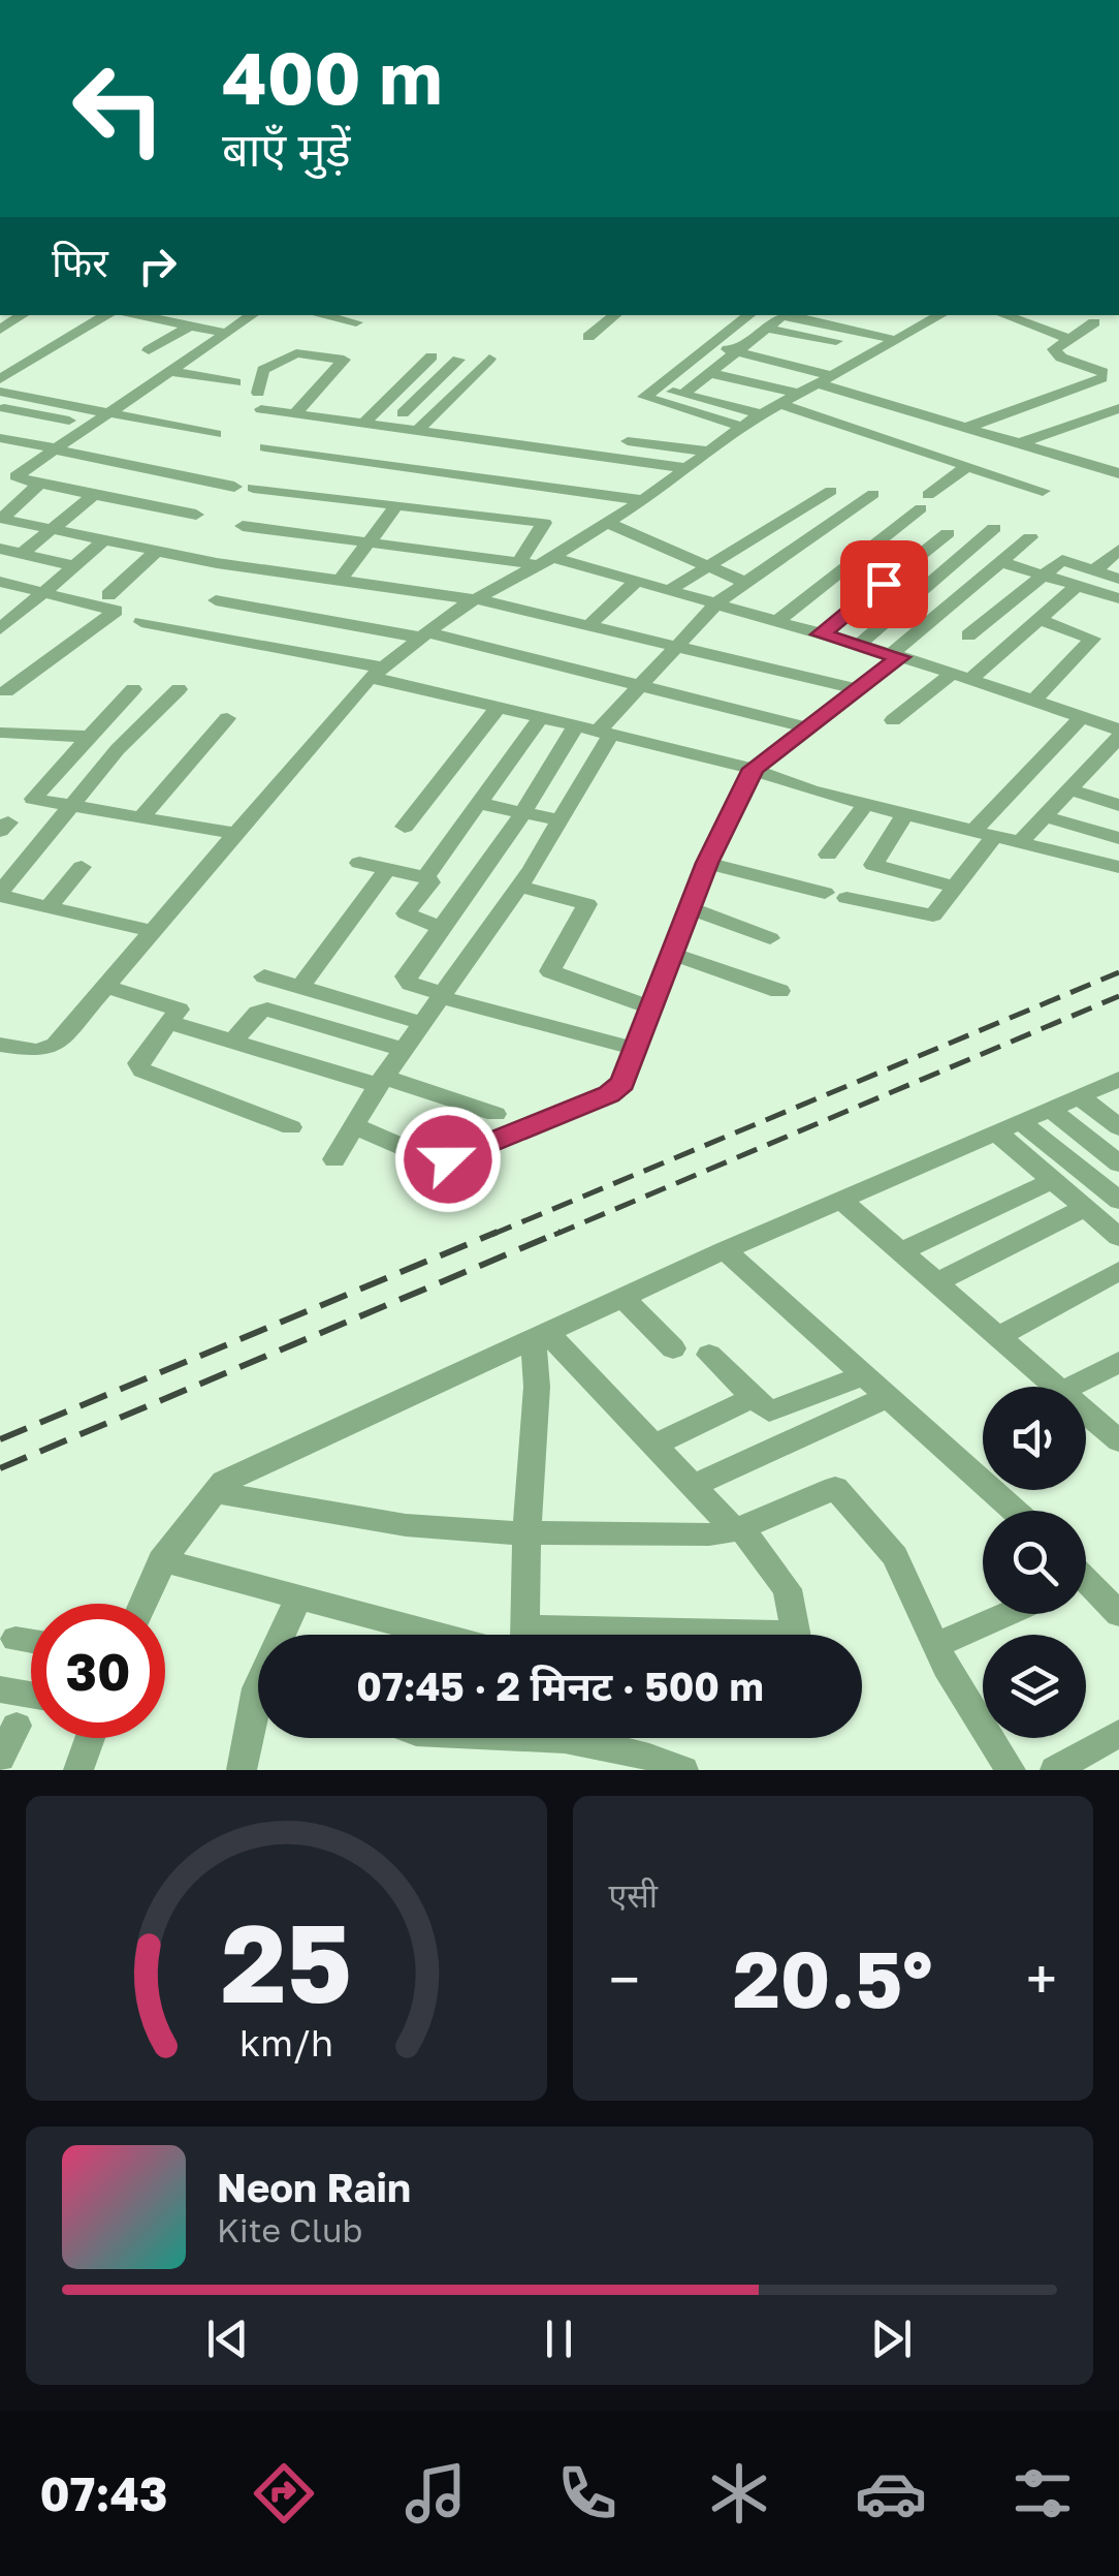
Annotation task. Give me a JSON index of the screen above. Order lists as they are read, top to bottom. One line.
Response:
{"page":{"turn":["400 m","बाएँ मुड़ें"],"then":"फिर","limit":"30","trip":"07:45 · 2 मिनट · 500 m","tile":"एसी","heat":["−","20.5°","+"],"song":["Neon Rain","Kite Club"],"tabs":"07:43","gauge":["25","km/h"]}}
